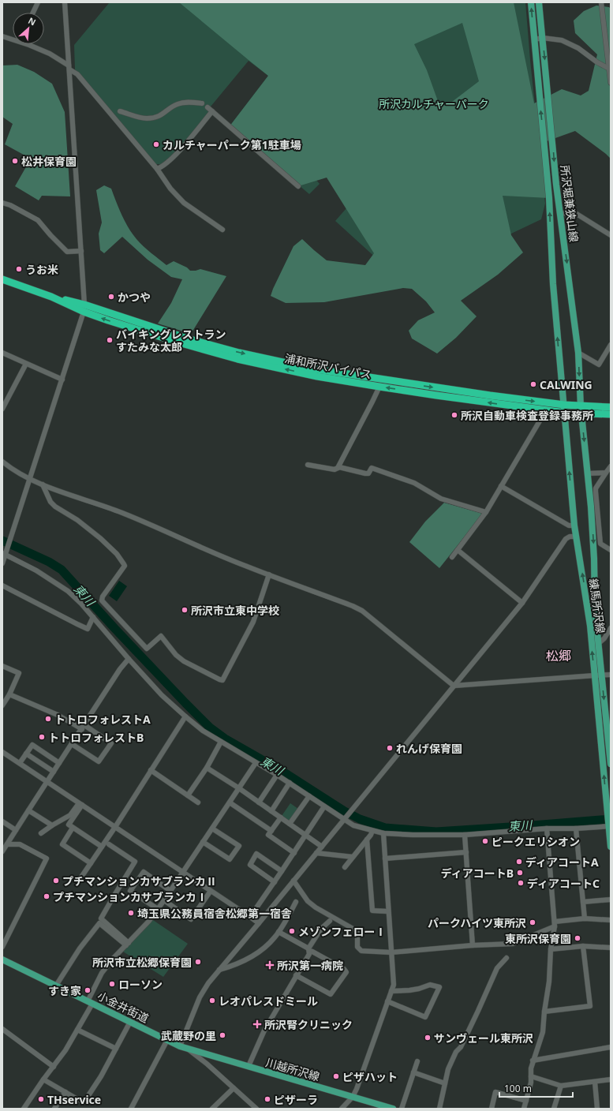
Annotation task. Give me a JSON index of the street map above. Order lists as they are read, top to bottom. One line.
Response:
{"streets":{"highway":["浦和所沢バイパス"],"main road":["所沢堀兼狭山線","練馬所沢線","小金井街道","川越所沢線"]},"crossings":[["所沢堀兼狭山線","浦和所沢バイパス"],["所沢堀兼狭山線","練馬所沢線"],["浦和所沢バイパス","練馬所沢線"],["小金井街道","川越所沢線"]],"districts":["松郷"],"water":["東川"],"parks":["所沢カルチャーパーク"],"places":{"other":["カルチャーパーク第1駐車場","松井保育園","うお米","かつや","バイキングレストラン すたみな太郎","CALWING","所沢自動車検査登録事務所","所沢市立東中学校","トトロフォレストA","トトロフォレストB","れんげ保育園","ピークエリシオン","ディアコートA","ディアコートB","プチマンションカサブランカⅡ","ディアコートC","プチマンションカサブランカⅠ","埼玉県公務員宿舎松郷第一宿舎","パークハイツ東所沢","メゾンフェローⅠ","東所沢保育園","所沢市立松郷保育園","ローソン","すき家","レオパレスドミール","武蔵野の里","サンヴェール東所沢","ピザハット","THservice","ピザーラ"],"health":["所沢第一病院","所沢腎クリニック"]},"scale_bar":"100 m","north":"top right"}
